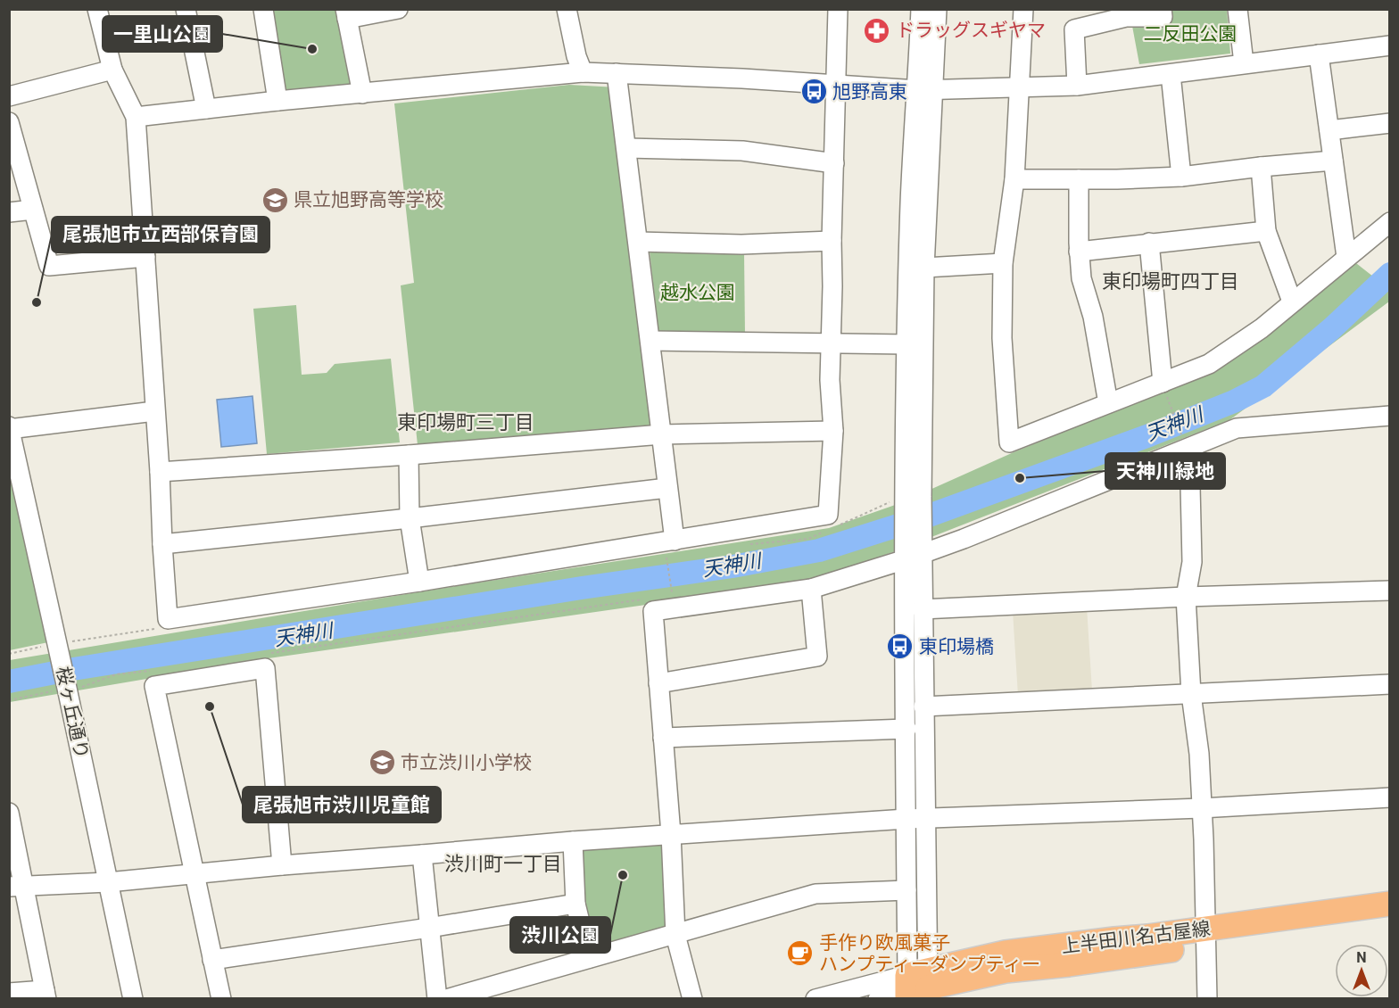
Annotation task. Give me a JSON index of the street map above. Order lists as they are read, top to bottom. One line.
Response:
{"streets":{"main road":["上半田川名古屋線"],"street":["桜ヶ丘通り"]},"districts":["東印場町四丁目","東印場町三丁目","渋川町一丁目"],"water":["天神川"],"parks":["二反田公園","越水公園"],"places":{"pharmacy":["ドラッグスギヤマ"],"other":["一里山公園","尾張旭市立西部保育園","天神川緑地","尾張旭市渋川児童館","渋川公園"],"bus stop":["旭野高東","東印場橋"],"school or university":["県立旭野高等学校","市立渋川小学校"],"cafe":["手作り欧風菓子 ハンプティーダンプティー"]},"north":"top"}
